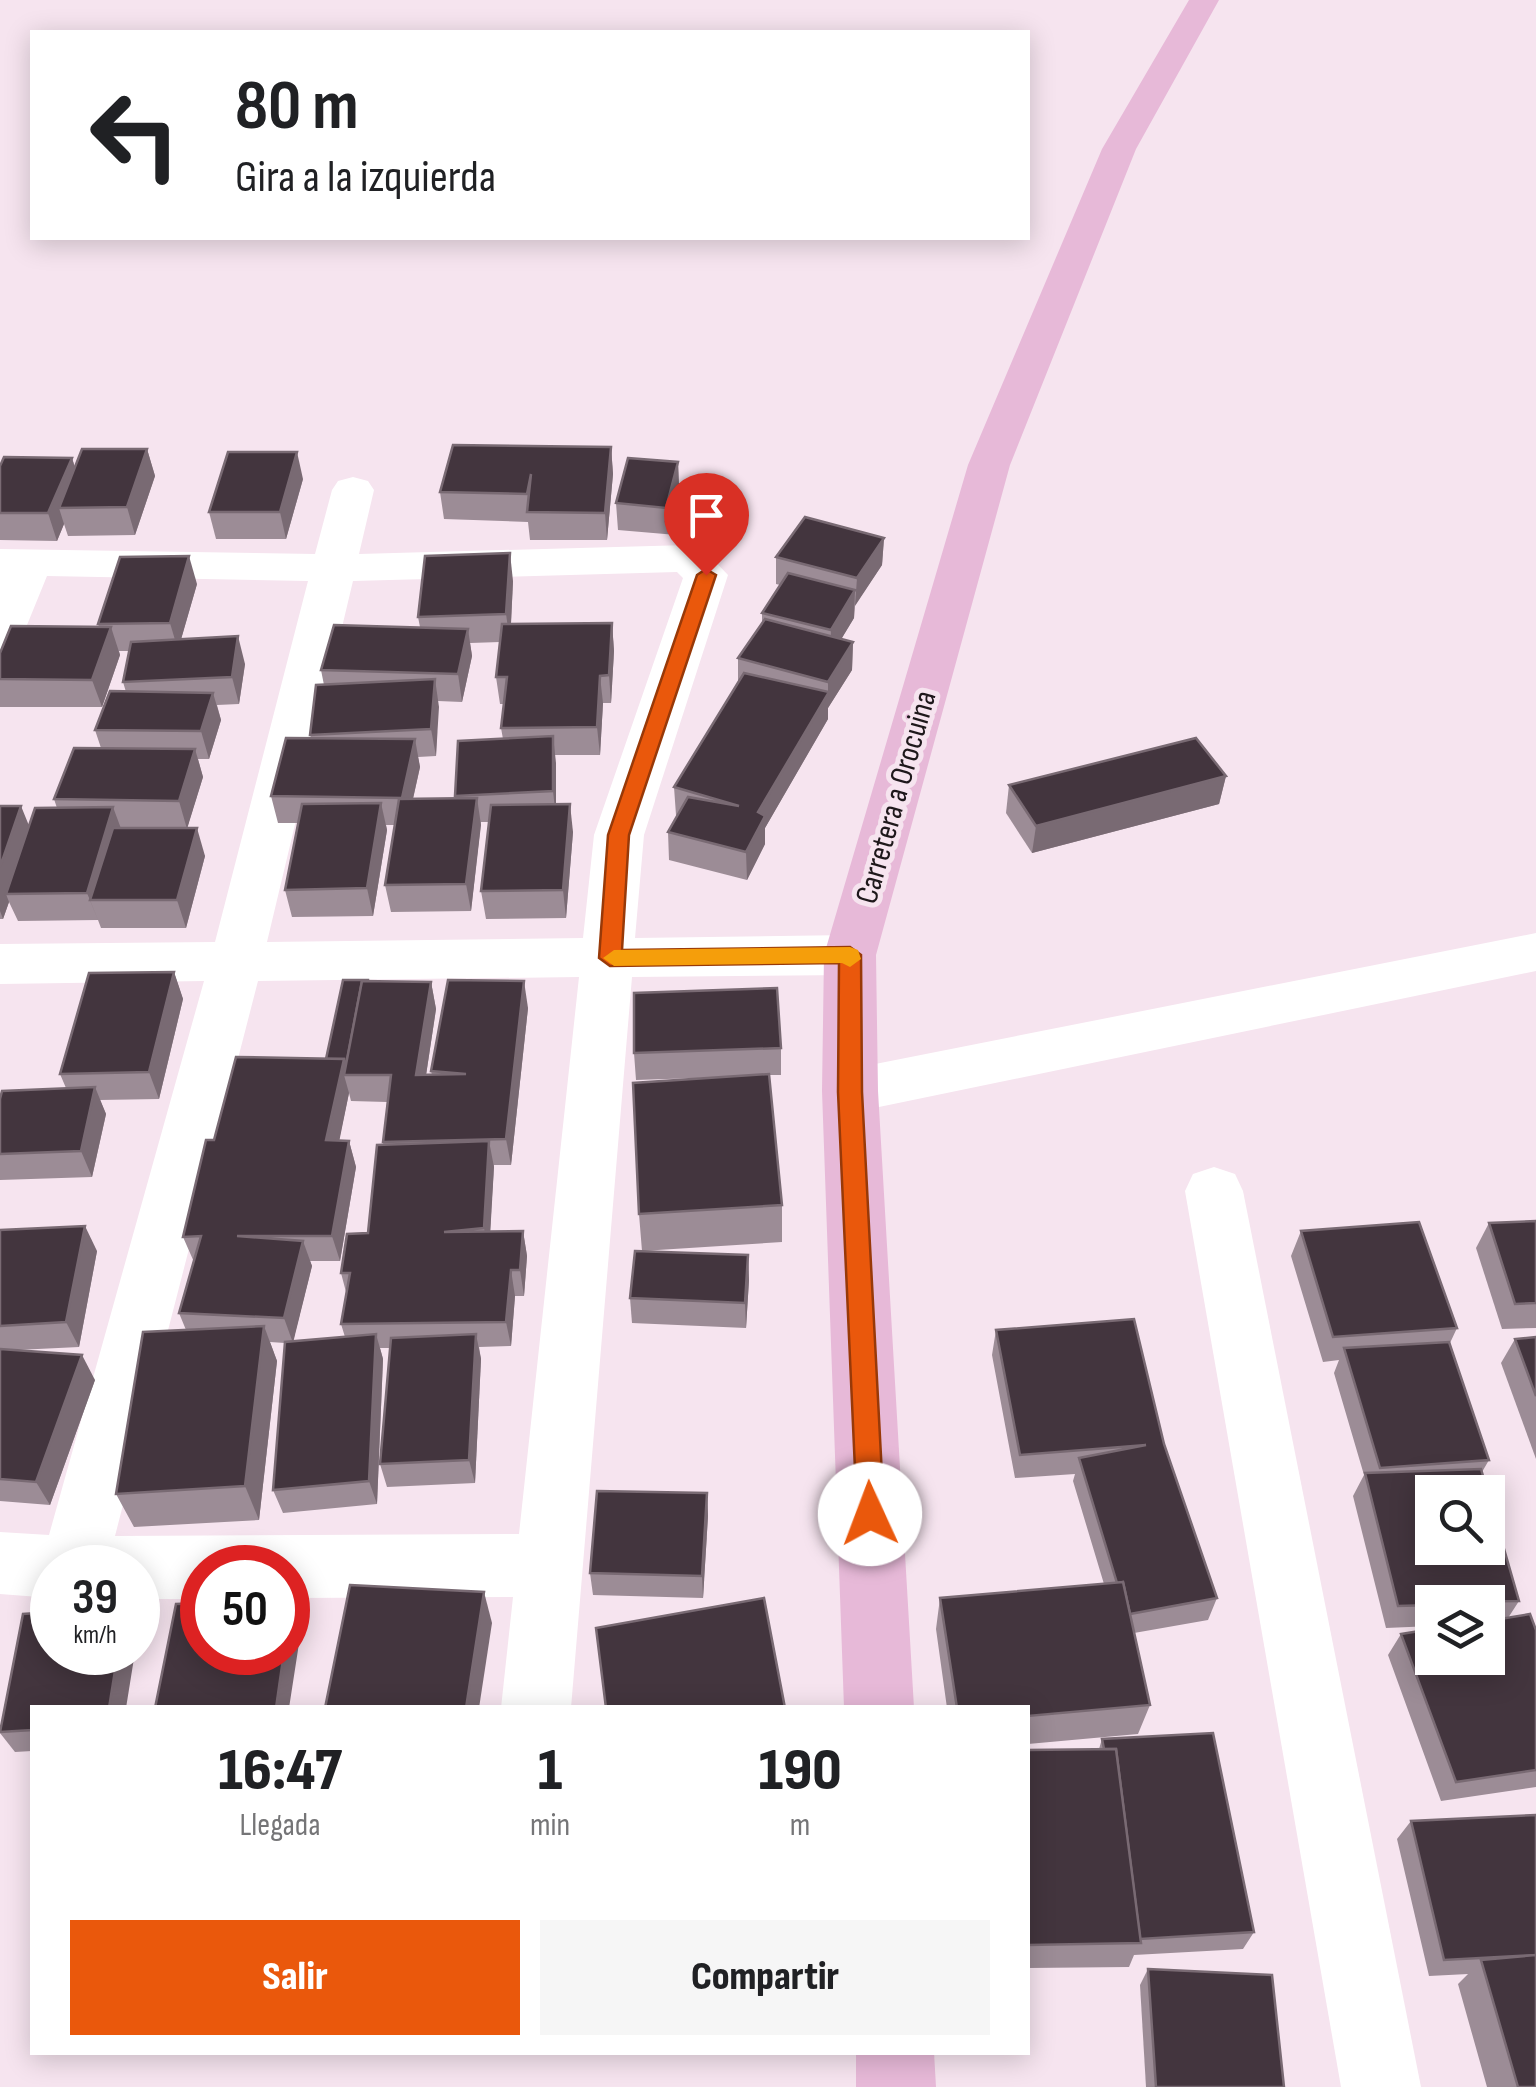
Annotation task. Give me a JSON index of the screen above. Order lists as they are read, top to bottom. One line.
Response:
{"streets":{"main road":["Carretera a Orocuina"]},"page":{"turn":["80 m","Gira a la izquierda"],"speed":"39 km/h","limit":"50","eta":["16:47","Llegada","1","min","190","m"],"buttons":["Salir","Compartir"]}}
